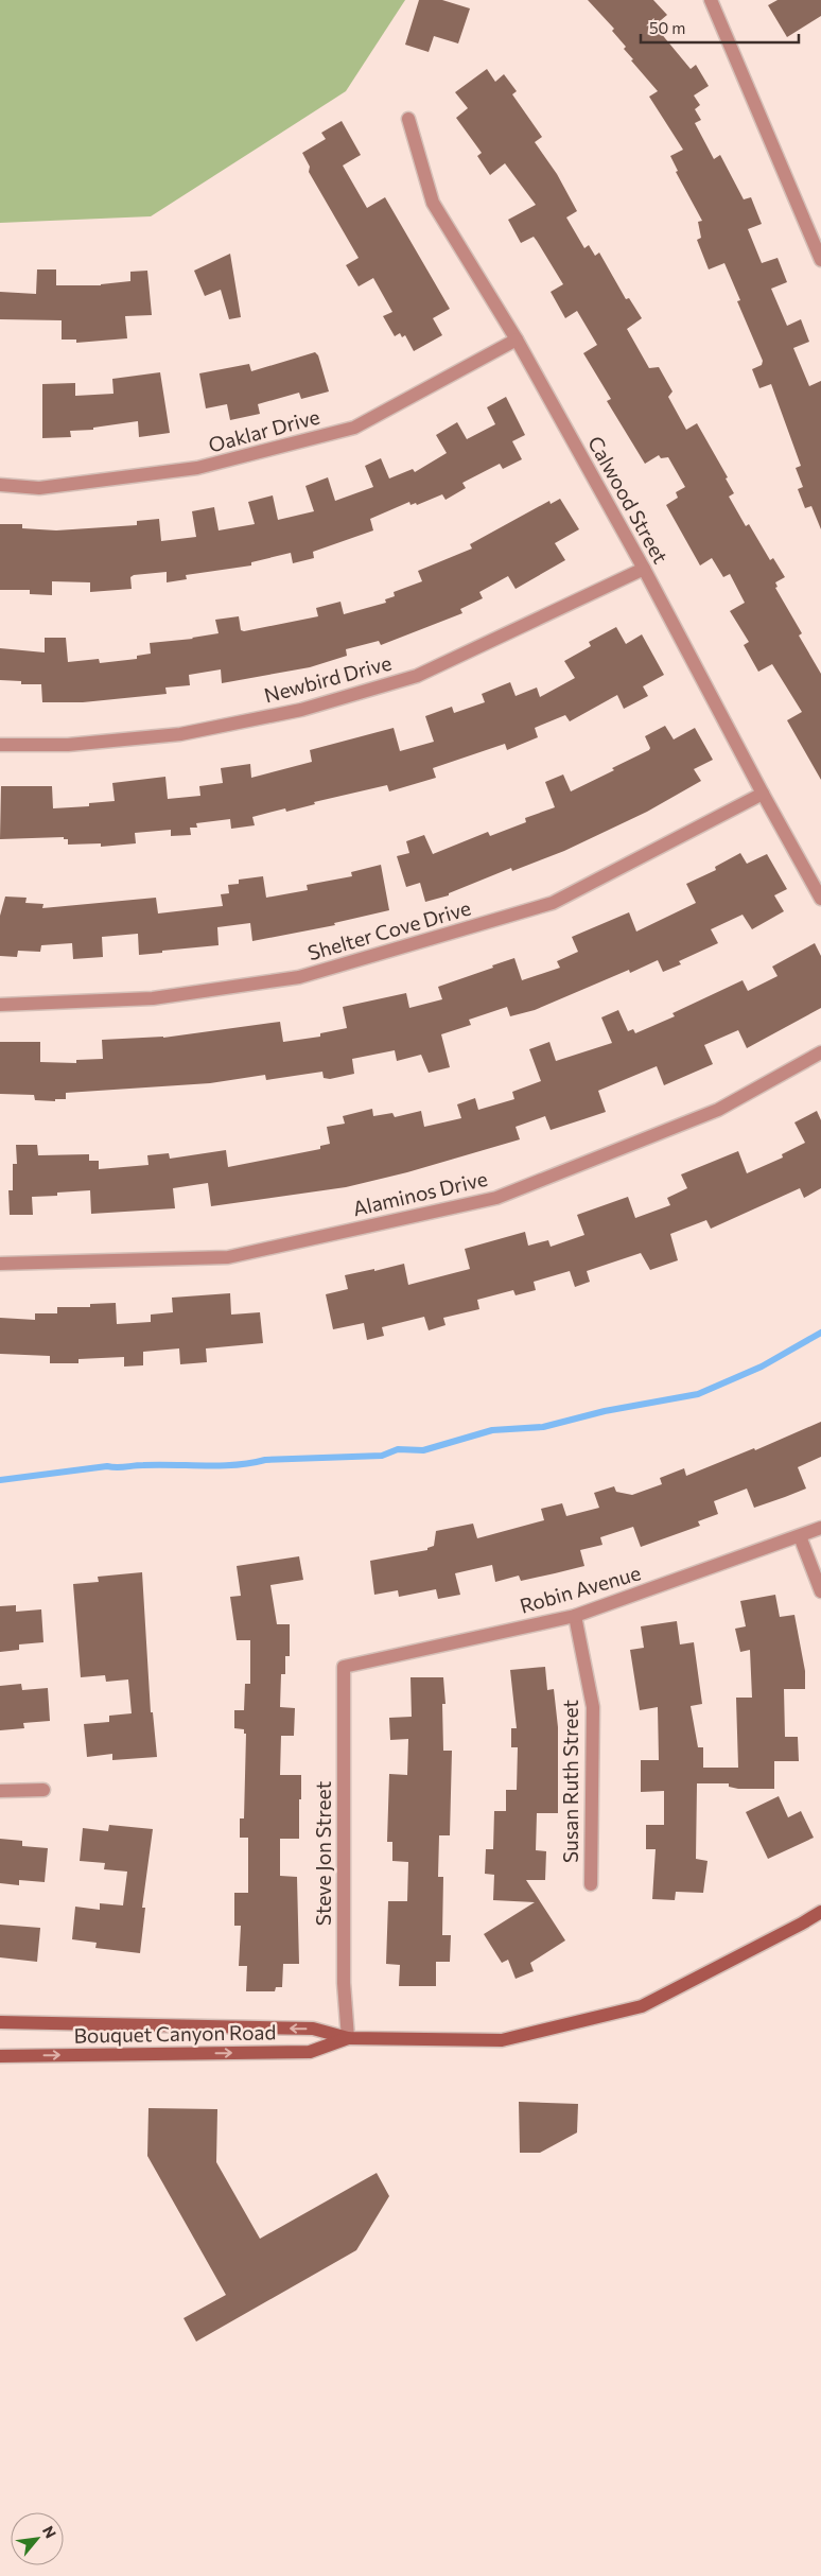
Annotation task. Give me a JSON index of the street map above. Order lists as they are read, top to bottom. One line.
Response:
{"streets":{"main road":["Bouquet Canyon Road"],"street":["Oaklar Drive","Calwood Street","Newbird Drive","Shelter Cove Drive","Alaminos Drive","Robin Avenue","Susan Ruth Street","Steve Jon Street"]},"crossings":[["Oaklar Drive","Calwood Street"],["Calwood Street","Newbird Drive"],["Calwood Street","Shelter Cove Drive"],["Robin Avenue","Susan Ruth Street"],["Robin Avenue","Steve Jon Street"],["Steve Jon Street","Bouquet Canyon Road"]],"scale_bar":"50 m","north":"top right"}
